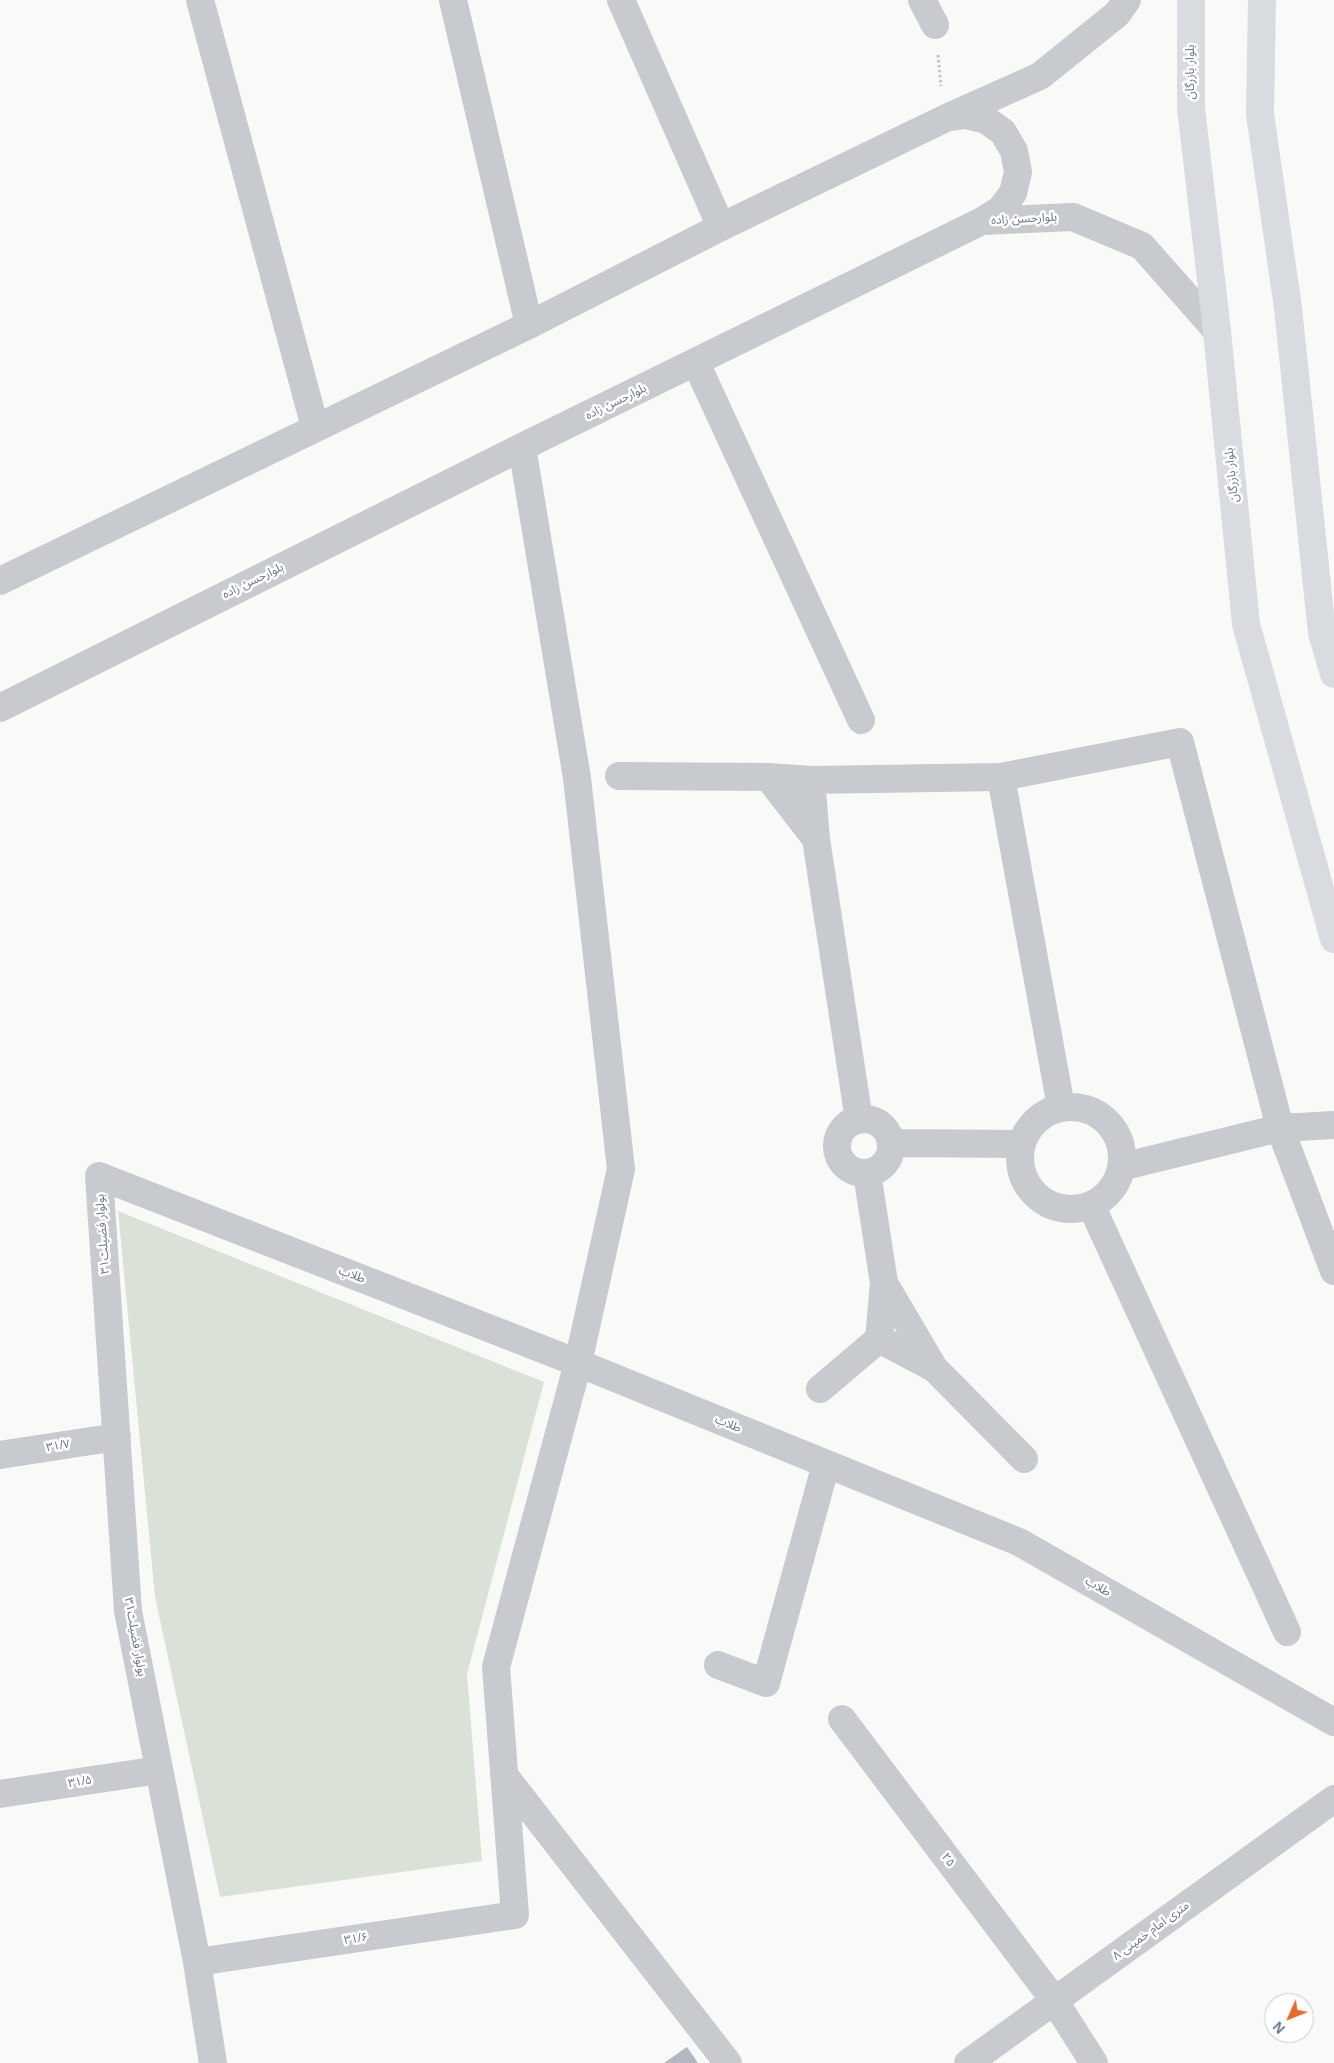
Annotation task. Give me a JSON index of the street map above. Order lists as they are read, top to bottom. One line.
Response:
{"streets":{"main road":["بلوار بازرگان"],"street":["بلوارحسن زاده","بولوار فضیلت۳۱","طلاب","۳۱/۷","۳۱/۵","۲۵","۸ متری امام خمینی","۳۱/۶"]},"crossings":[["بلوار بازرگان","بلوارحسن زاده"],["بولوار فضیلت۳۱","طلاب"],["بولوار فضیلت۳۱","۳۱/۷"],["بولوار فضیلت۳۱","۳۱/۵"],["بولوار فضیلت۳۱","۳۱/۶"],["۲۵","۸ متری امام خمینی"]],"north":"bottom left"}
